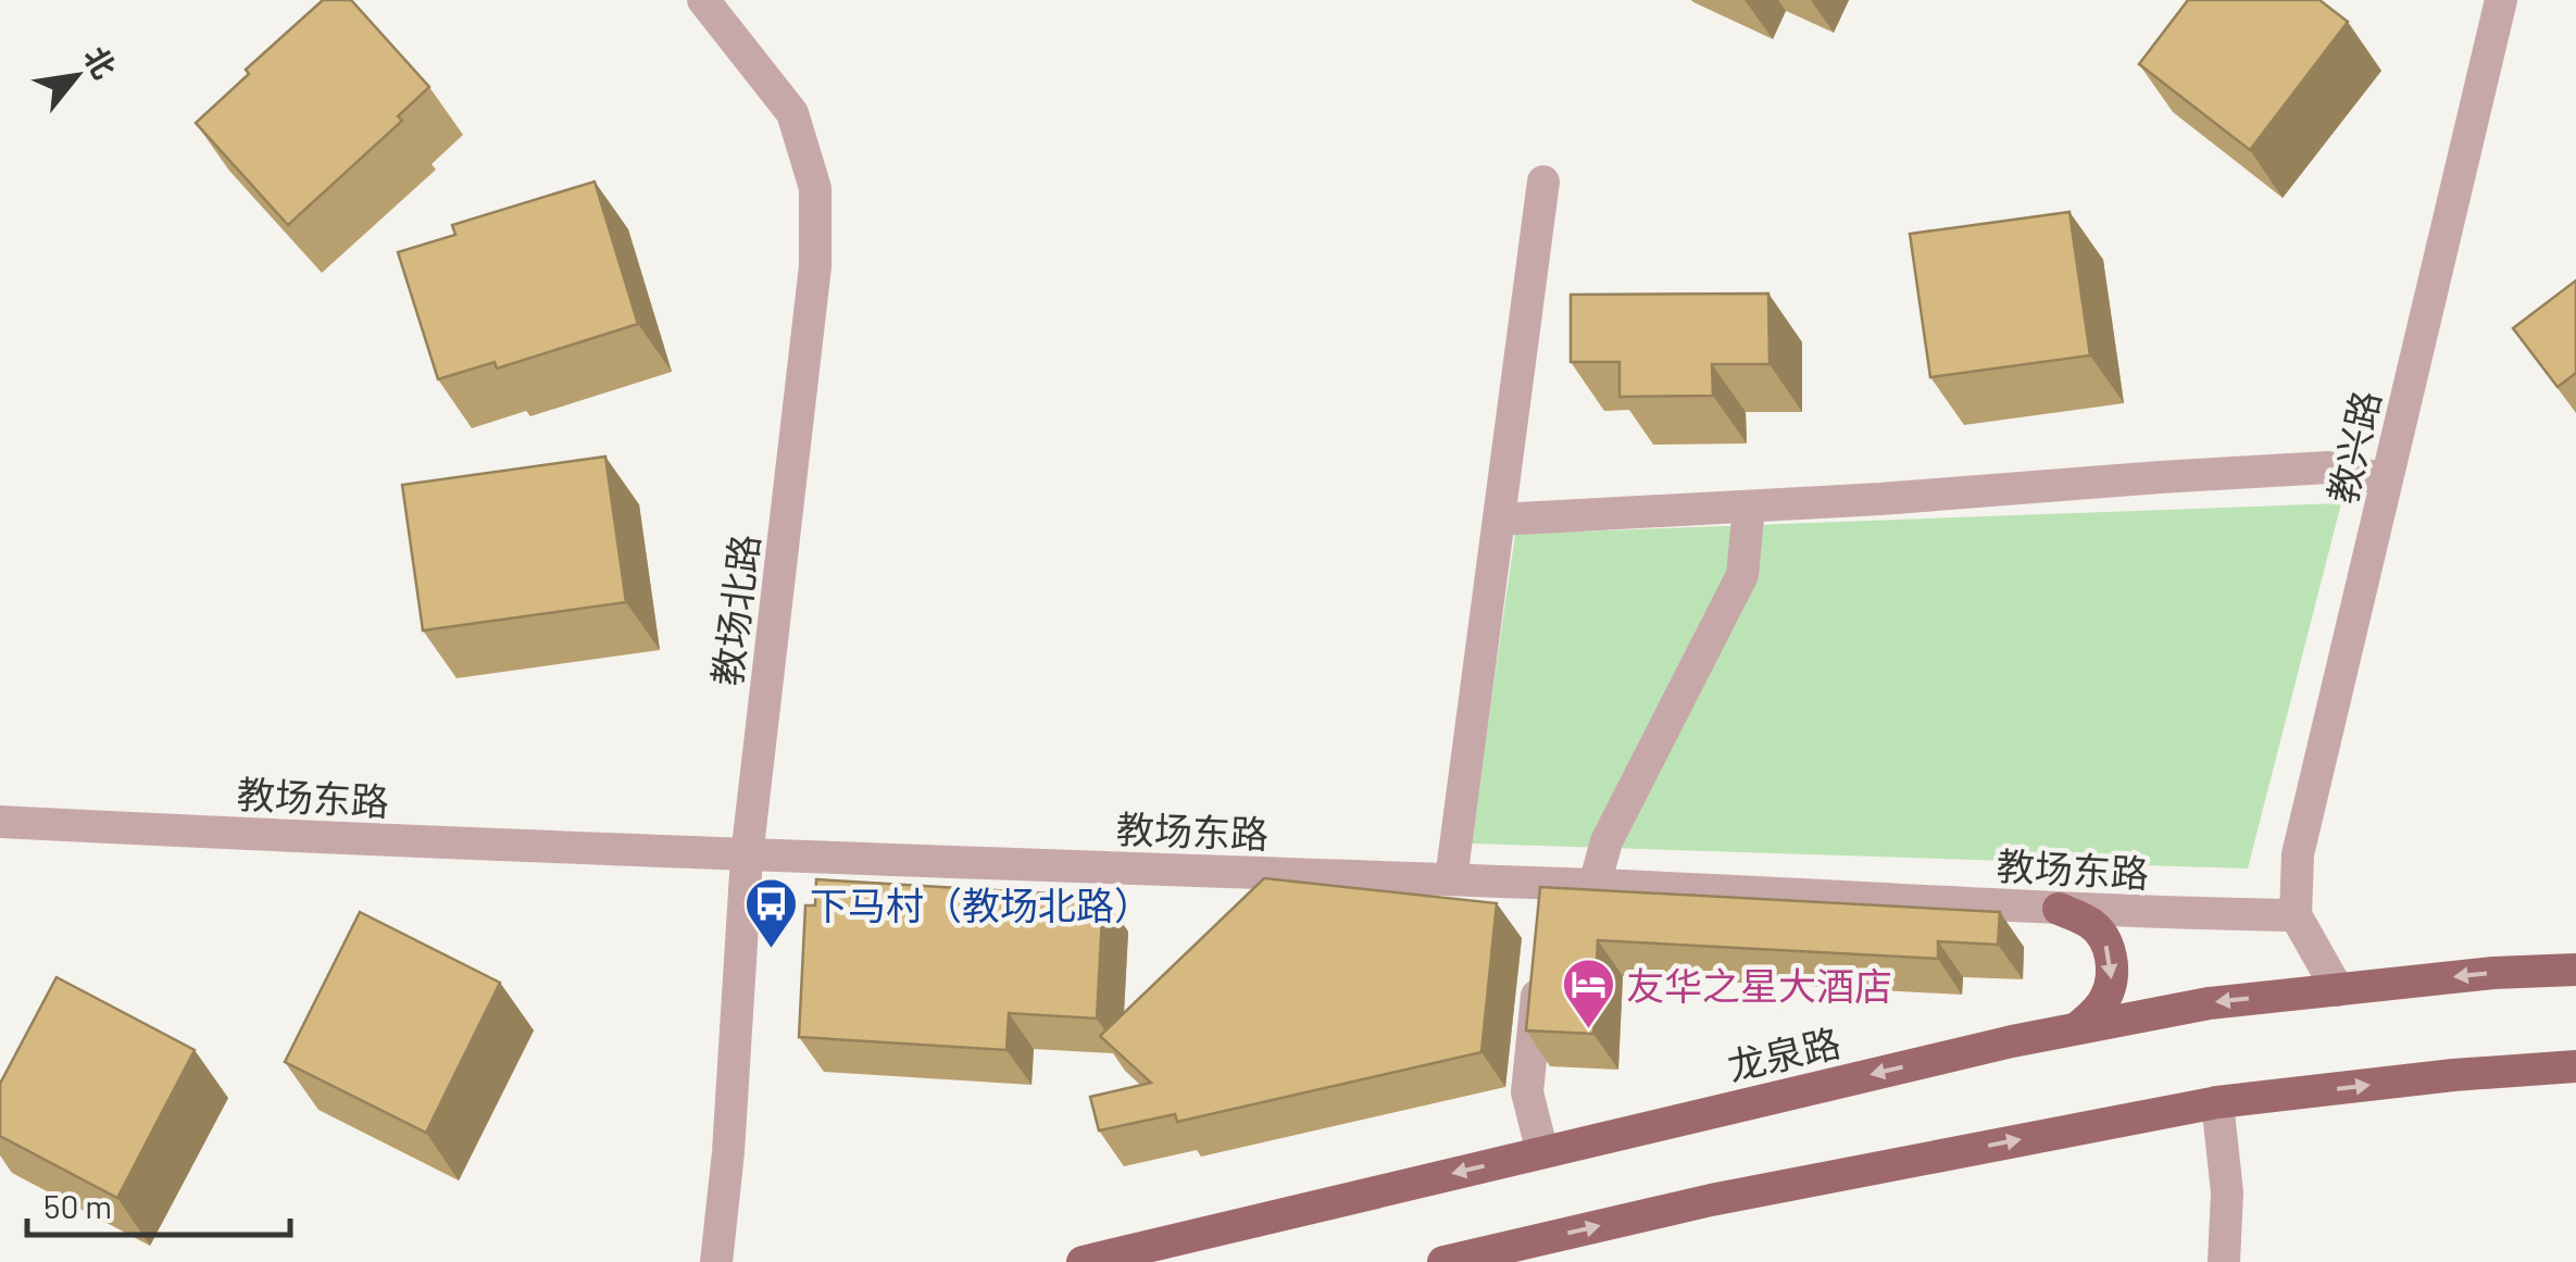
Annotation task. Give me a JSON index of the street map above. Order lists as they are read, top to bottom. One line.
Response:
{"streets":{"main road":["龙泉路"],"street":["教兴路","教场北路","教场东路"]},"crossings":[["教兴路","教场东路"],["教场北路","教场东路"]],"places":{"bus stop":["下马村（教场北路）"],"hotel":["友华之星大酒店"]},"scale_bar":"50 m","north":"top right"}
